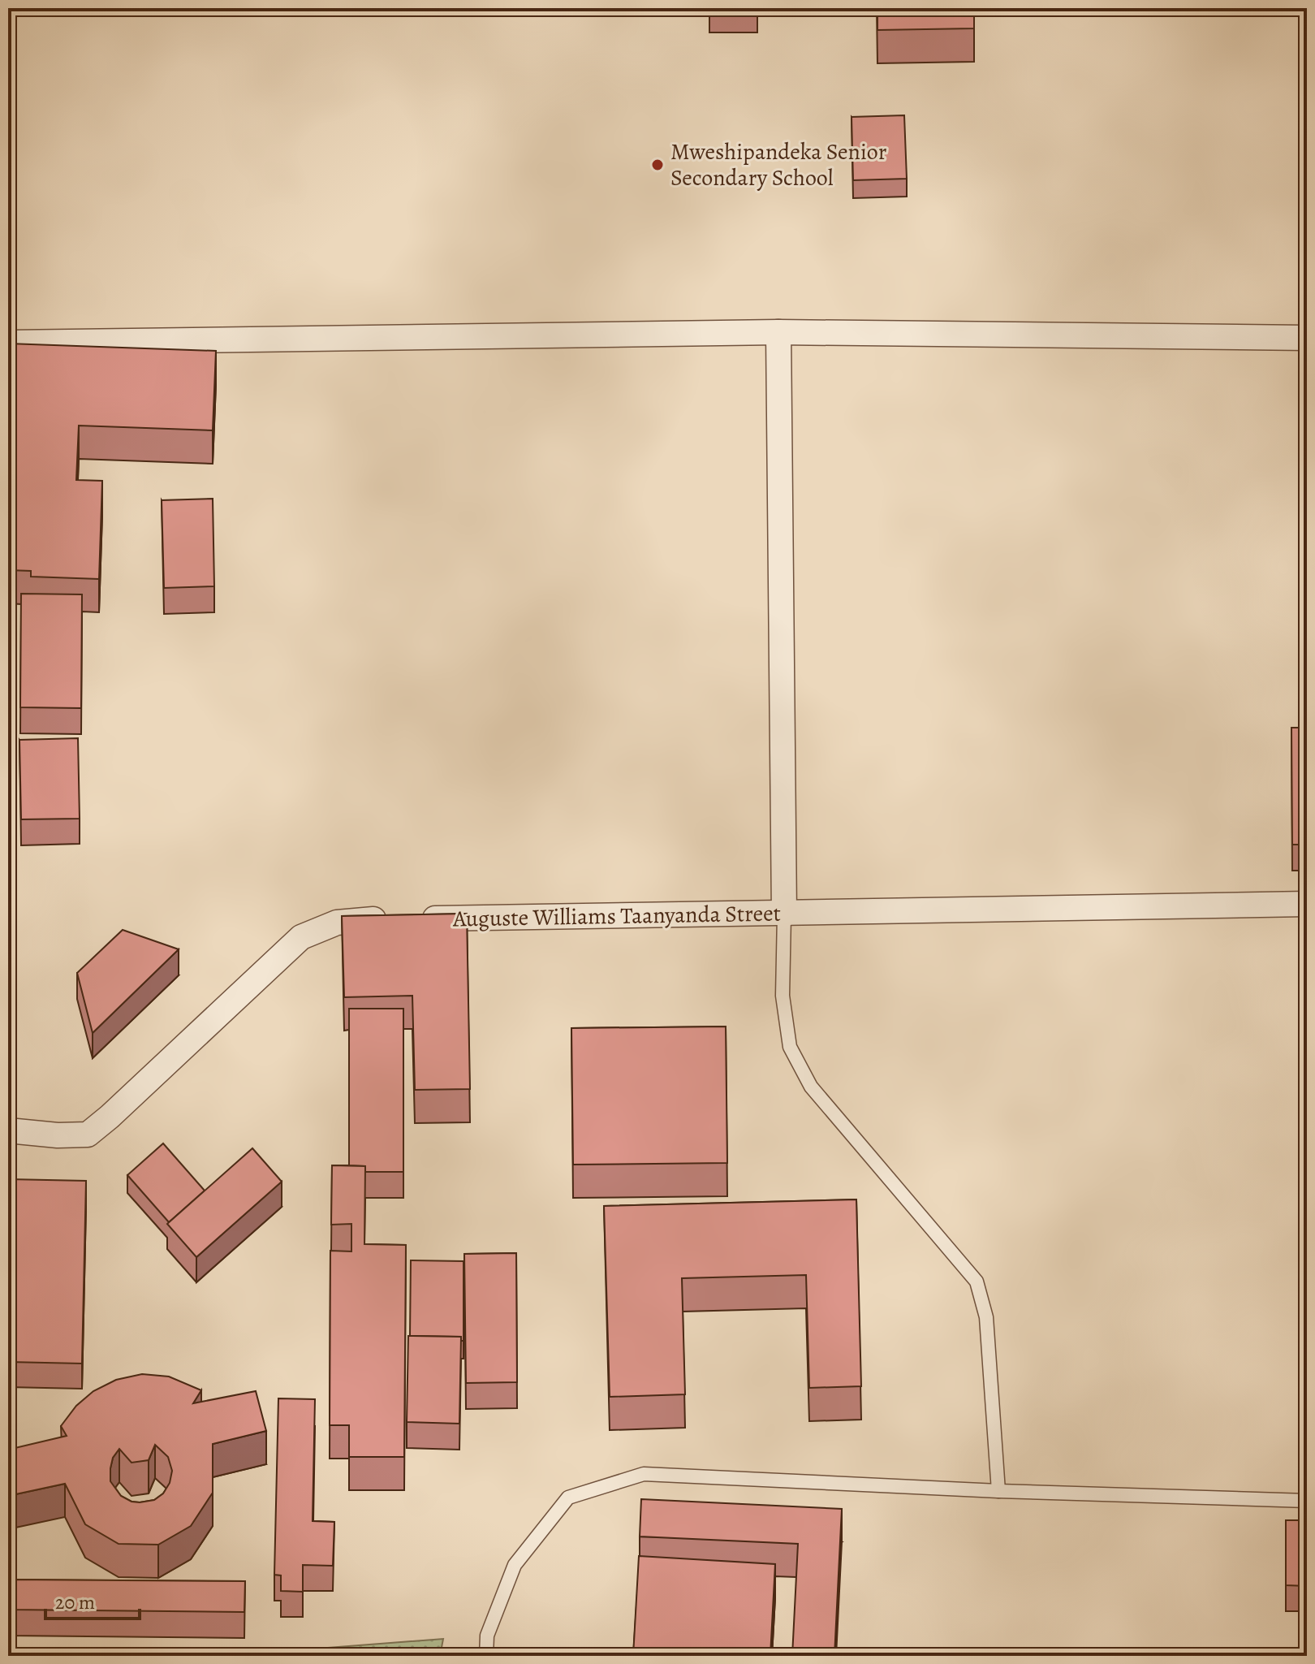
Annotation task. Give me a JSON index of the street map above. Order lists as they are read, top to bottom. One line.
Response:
{"streets":{"street":["Auguste Williams Taanyanda Street"]},"places":["Mweshipandeka Senior Secondary School"],"scale_bar":"20 m"}
